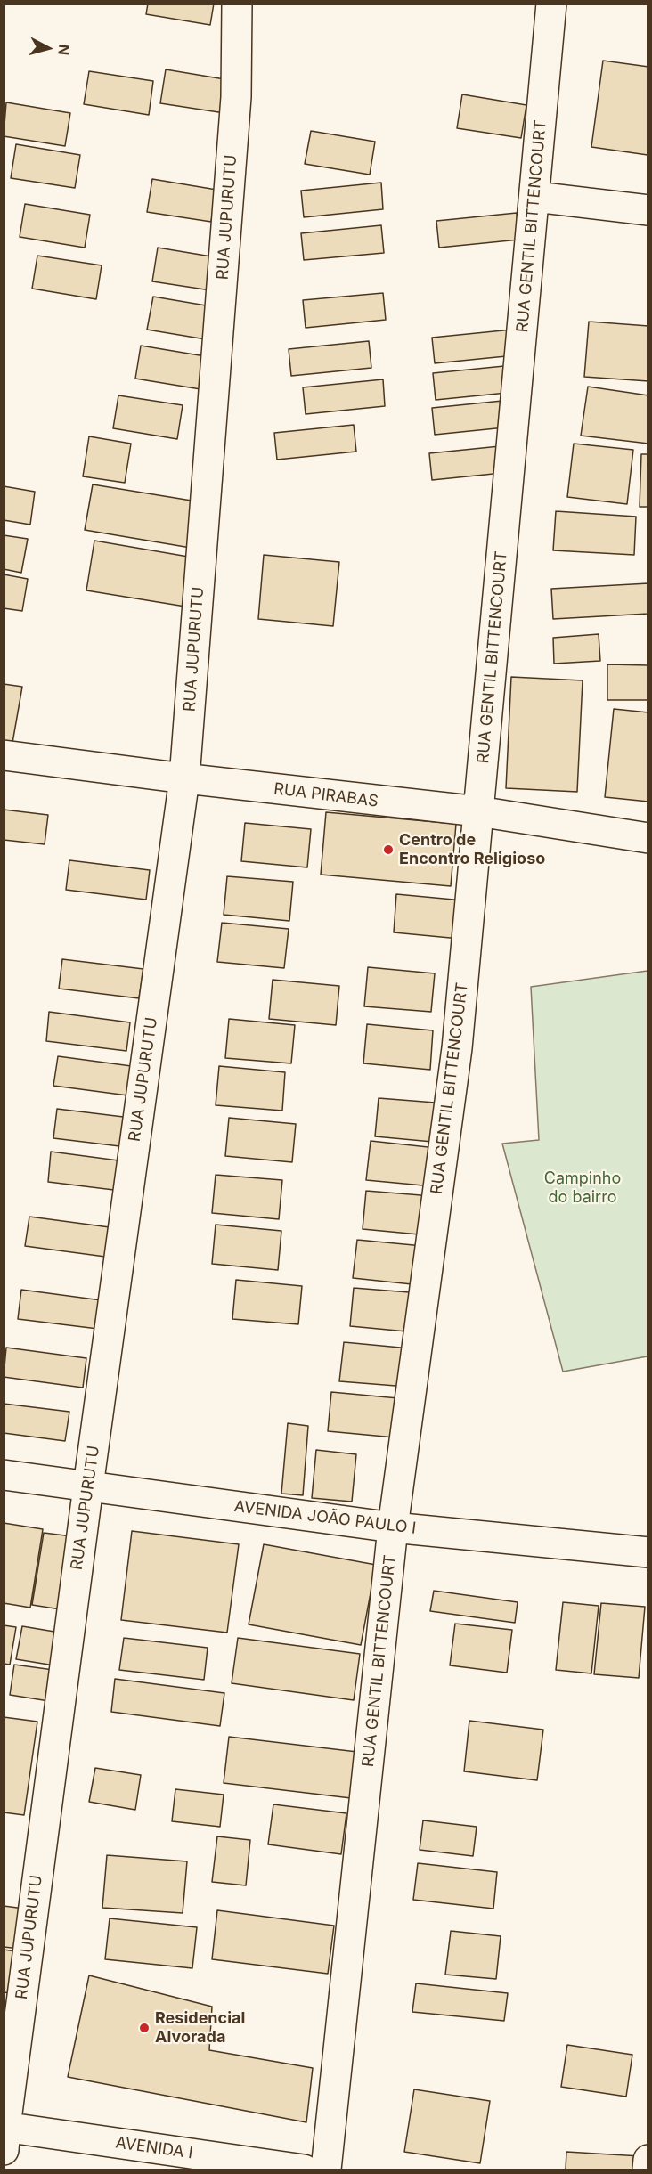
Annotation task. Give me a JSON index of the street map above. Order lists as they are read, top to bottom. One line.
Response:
{"streets":{"street":["RUA JUPURUTU","RUA GENTIL BITTENCOURT","RUA PIRABAS","AVENIDA JOÃO PAULO I","AVENIDA I"]},"crossings":[["RUA JUPURUTU","RUA PIRABAS"],["RUA JUPURUTU","AVENIDA JOÃO PAULO I"],["RUA JUPURUTU","AVENIDA I"],["RUA GENTIL BITTENCOURT","RUA PIRABAS"],["RUA GENTIL BITTENCOURT","AVENIDA JOÃO PAULO I"]],"parks":["Campinho do bairro"],"places":["Centro de Encontro Religioso","Residencial Alvorada"],"north":"right"}
